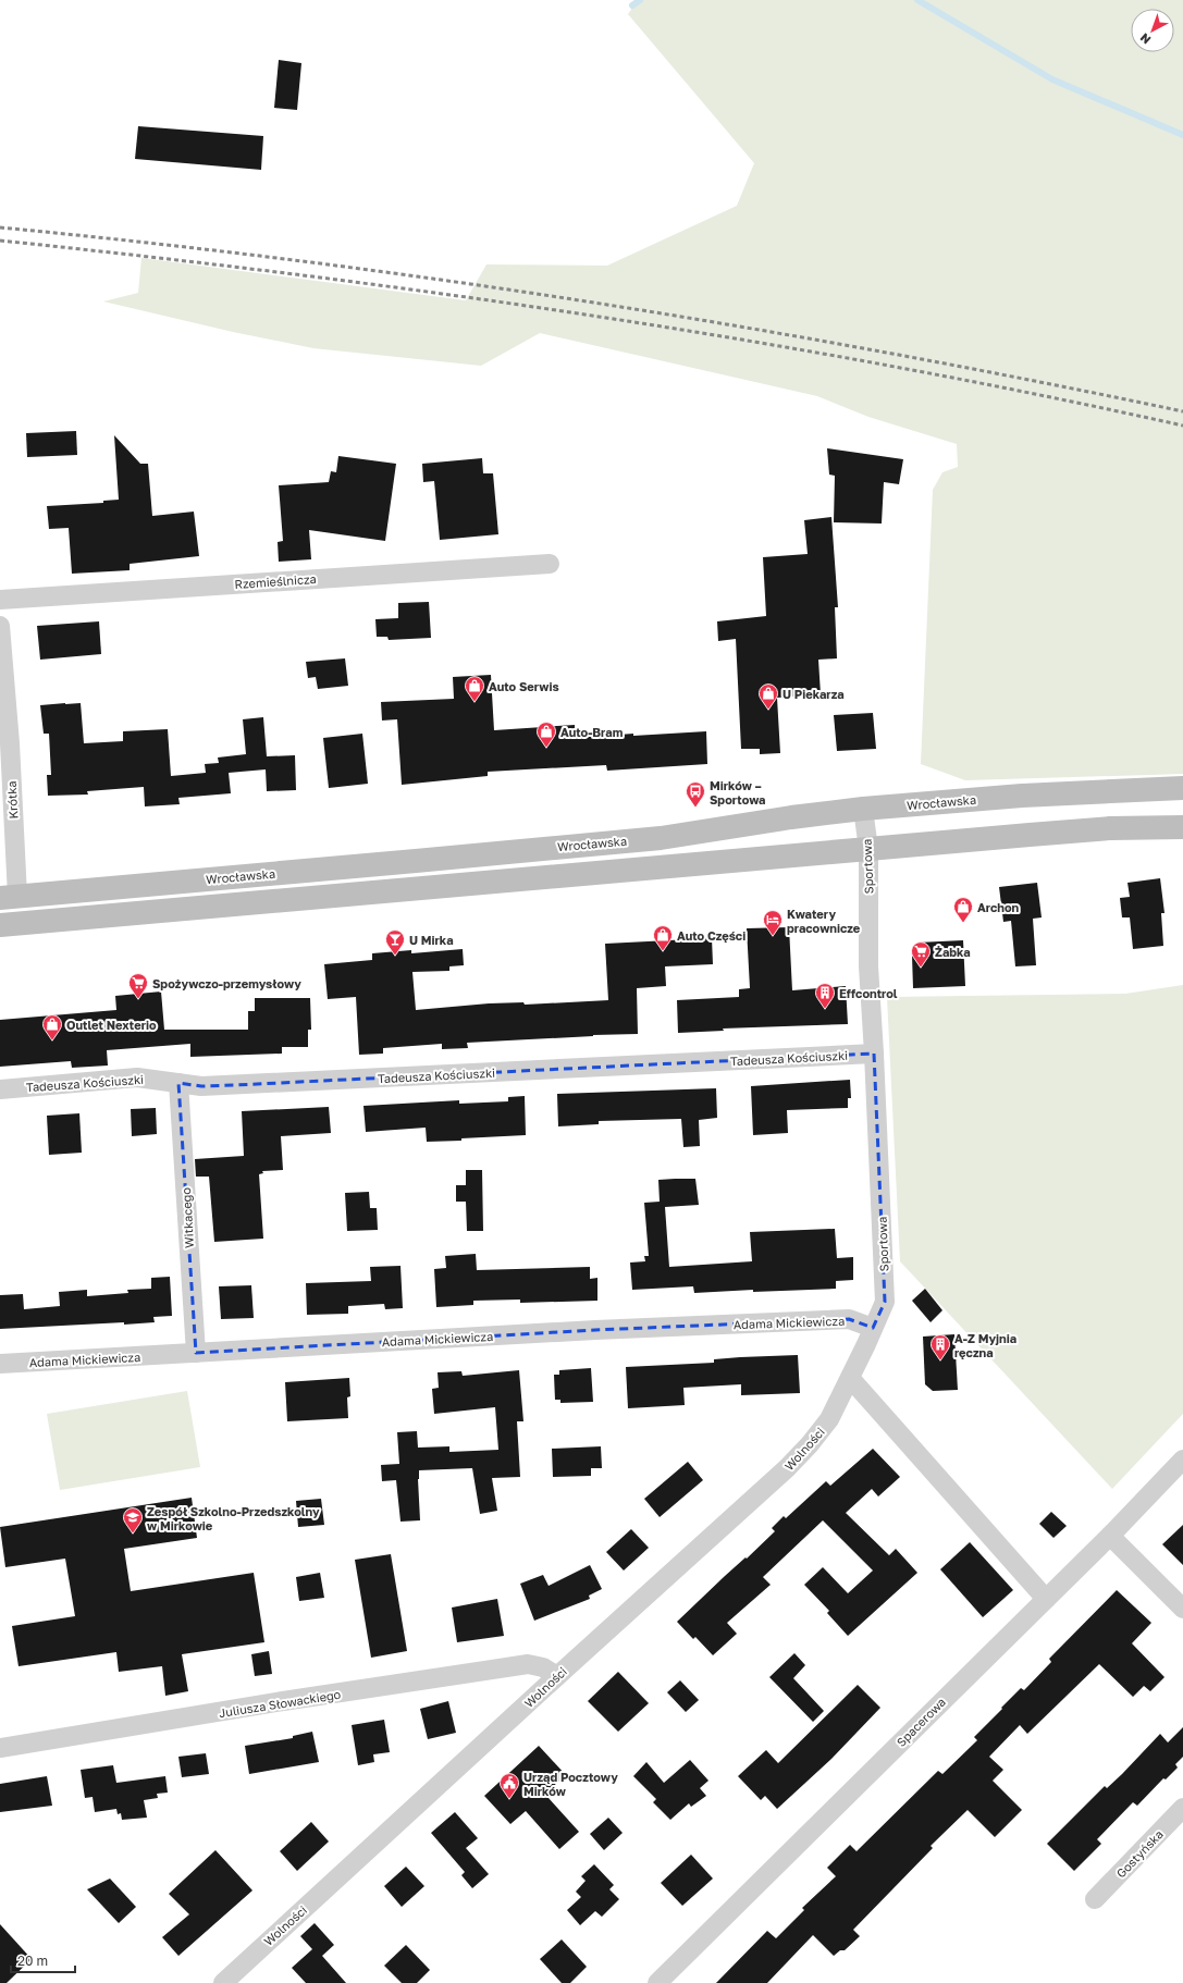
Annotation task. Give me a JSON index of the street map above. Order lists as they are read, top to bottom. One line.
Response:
{"streets":{"main road":["Wrocławska"],"street":["Rzemieślnicza","Krótka","Sportowa","Tadeusza Kościuszki","Witkacego","Adama Mickiewicza","Wolności","Juliusza Słowackiego","Spacerowa","Gostyńska"]},"crossings":[["Krótka","Wrocławska"],["Wrocławska","Sportowa"],["Sportowa","Tadeusza Kościuszki"],["Sportowa","Adama Mickiewicza"],["Sportowa","Wolności"],["Tadeusza Kościuszki","Witkacego"],["Witkacego","Adama Mickiewicza"],["Wolności","Juliusza Słowackiego"]],"places":{"shop":["Auto Serwis","U Piekarza","Auto-Bram","Archon","Auto Części","Outlet Nexterio"],"bus stop":["Mirków – Sportowa"],"hotel":["Kwatery pracownicze"],"bar":["U Mirka"],"supermarket":["Żabka","Spożywczo-przemysłowy"],"building":["Effcontrol","A-Z Myjnia ręczna"],"school or university":["Zespół Szkolno-Przedszkolny w Mirkowie"],"public building":["Urząd Pocztowy Mirków"]},"scale_bar":"20 m","north":"bottom left"}
